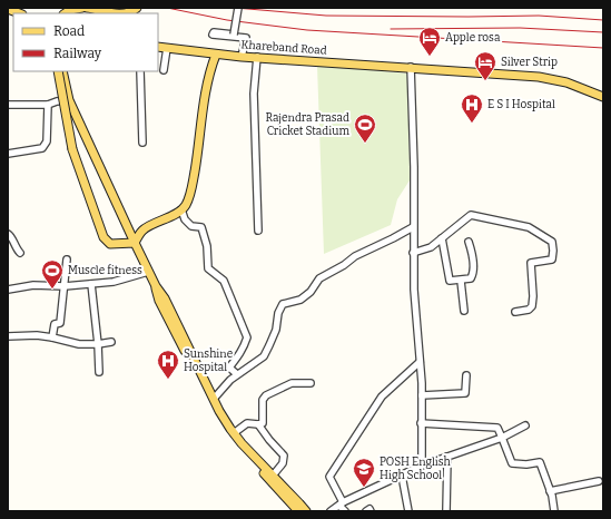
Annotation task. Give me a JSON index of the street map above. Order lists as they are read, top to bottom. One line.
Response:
{"streets":{"main road":["Khareband Road"]},"places":{"hotel":["Apple rosa","Silver Strip"],"hospital":["E S I Hospital","Sunshine Hospital"],"sports":["Rajendra Prasad Cricket Stadium","Muscle fitness"],"school or university":["POSH English High School"]},"legend":["Road","Railway"]}
